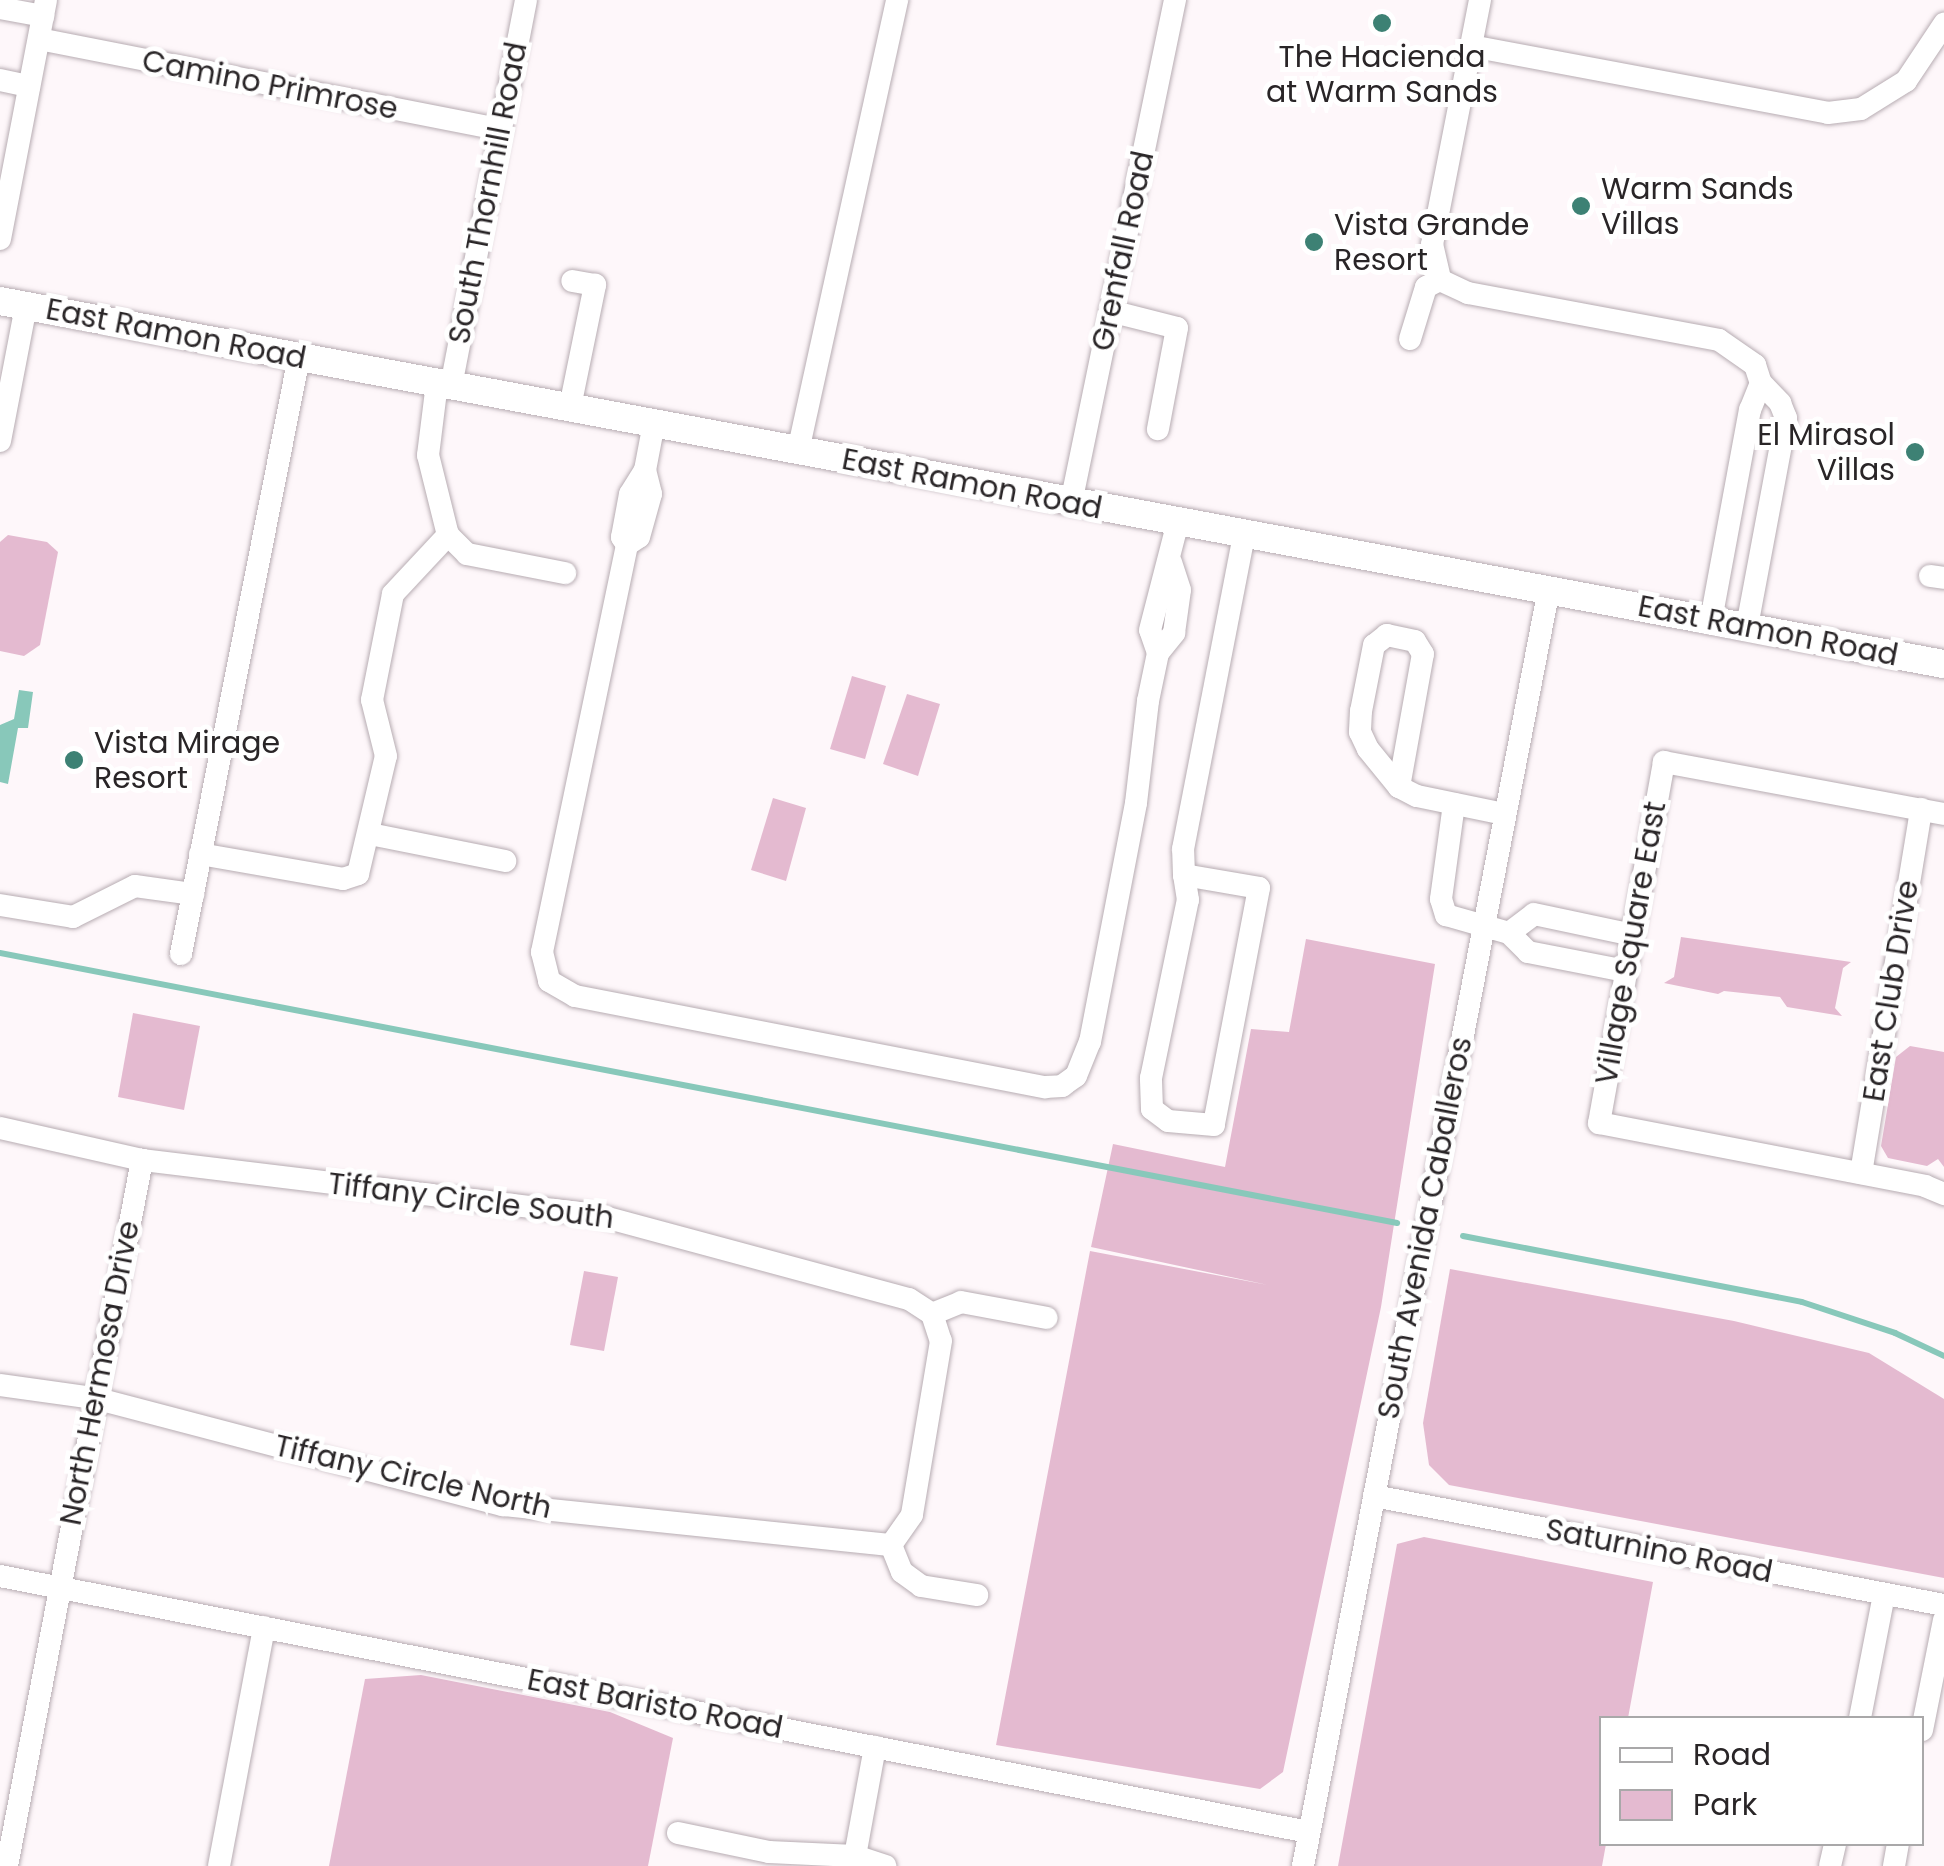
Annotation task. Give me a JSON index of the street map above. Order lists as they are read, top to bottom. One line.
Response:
{"streets":{"main road":["East Ramon Road"],"street":["Camino Primrose","South Thornhill Road","Grenfall Road","Village Square East","East Club Drive","Tiffany Circle South","South Avenida Caballeros","North Hermosa Drive","Tiffany Circle North","Saturnino Road","East Baristo Road"]},"crossings":[["Camino Primrose","South Thornhill Road"],["South Thornhill Road","East Ramon Road"],["Grenfall Road","East Ramon Road"],["East Ramon Road","South Avenida Caballeros"],["Village Square East","East Club Drive"],["Tiffany Circle South","North Hermosa Drive"],["South Avenida Caballeros","Saturnino Road"],["South Avenida Caballeros","East Baristo Road"],["North Hermosa Drive","Tiffany Circle North"],["North Hermosa Drive","East Baristo Road"]],"places":["The Hacienda at Warm Sands","Warm Sands Villas","Vista Grande Resort","El Mirasol Villas","Vista Mirage Resort"],"legend":["Road","Park"]}
